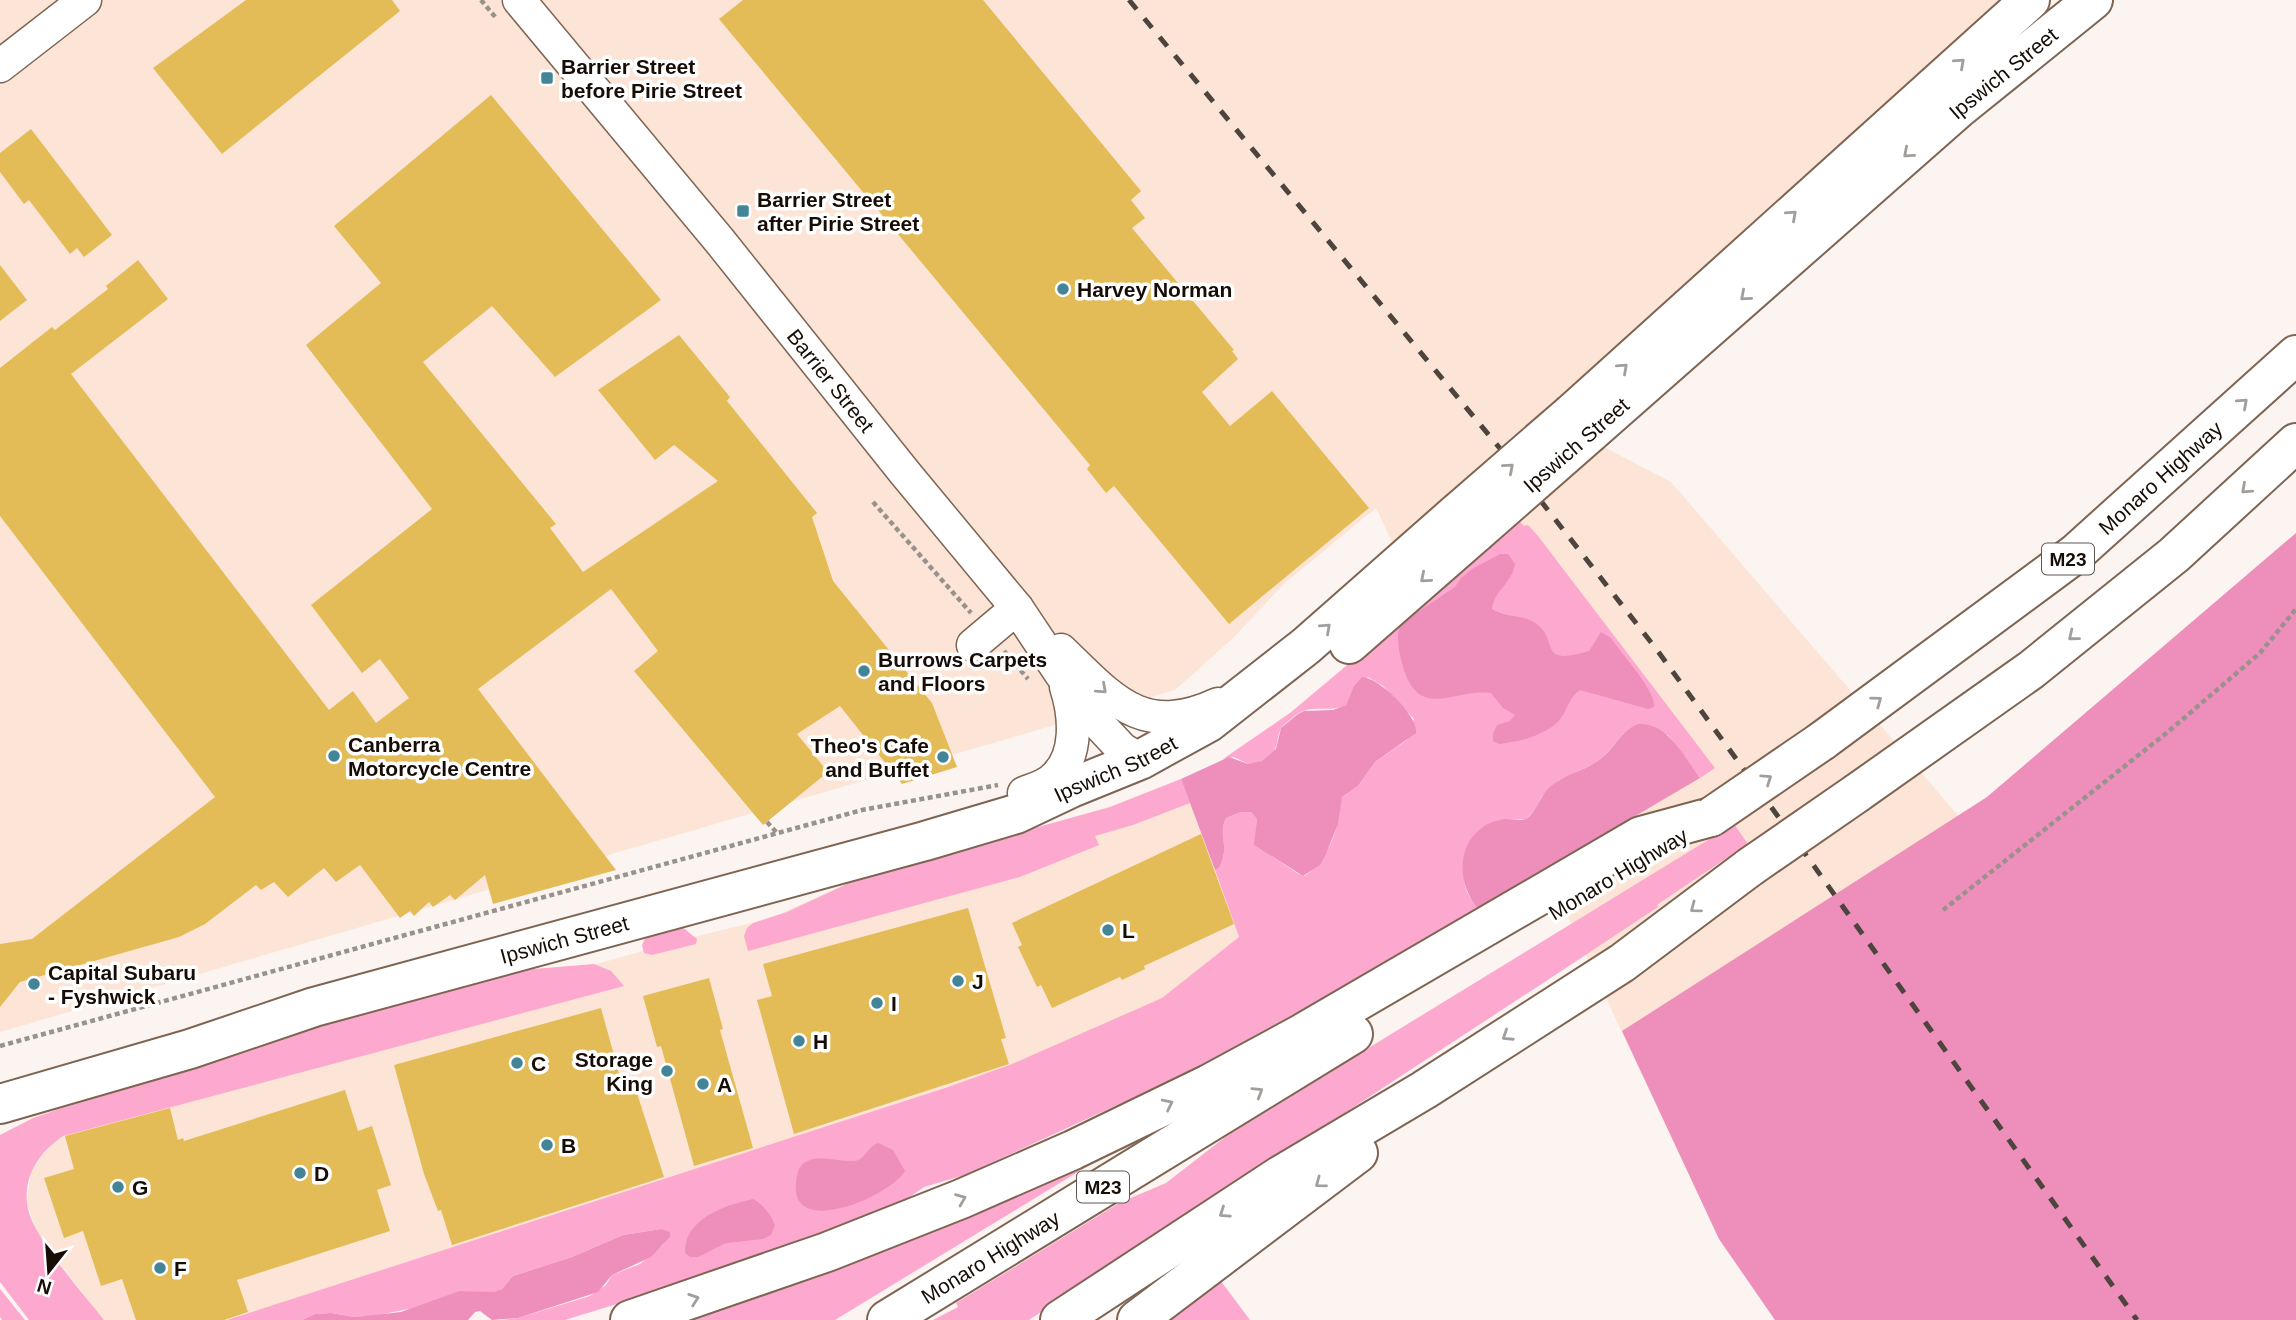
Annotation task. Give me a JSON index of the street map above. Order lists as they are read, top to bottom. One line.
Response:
{"streets":{"main road":["Ipswich Street","Monaro Highway","M23"],"street":["Barrier Street"]},"crossings":[["Ipswich Street","Barrier Street"]],"places":{"transit":["Barrier Street before Pirie Street","Barrier Street after Pirie Street"],"other":["Harvey Norman","Burrows Carpets and Floors","Canberra Motorcycle Centre","Theo's Cafe and Buffet","L","J","Capital Subaru - Fyshwick","I","H","C","Storage King","A","B","D","G","F"]},"north":"bottom"}
